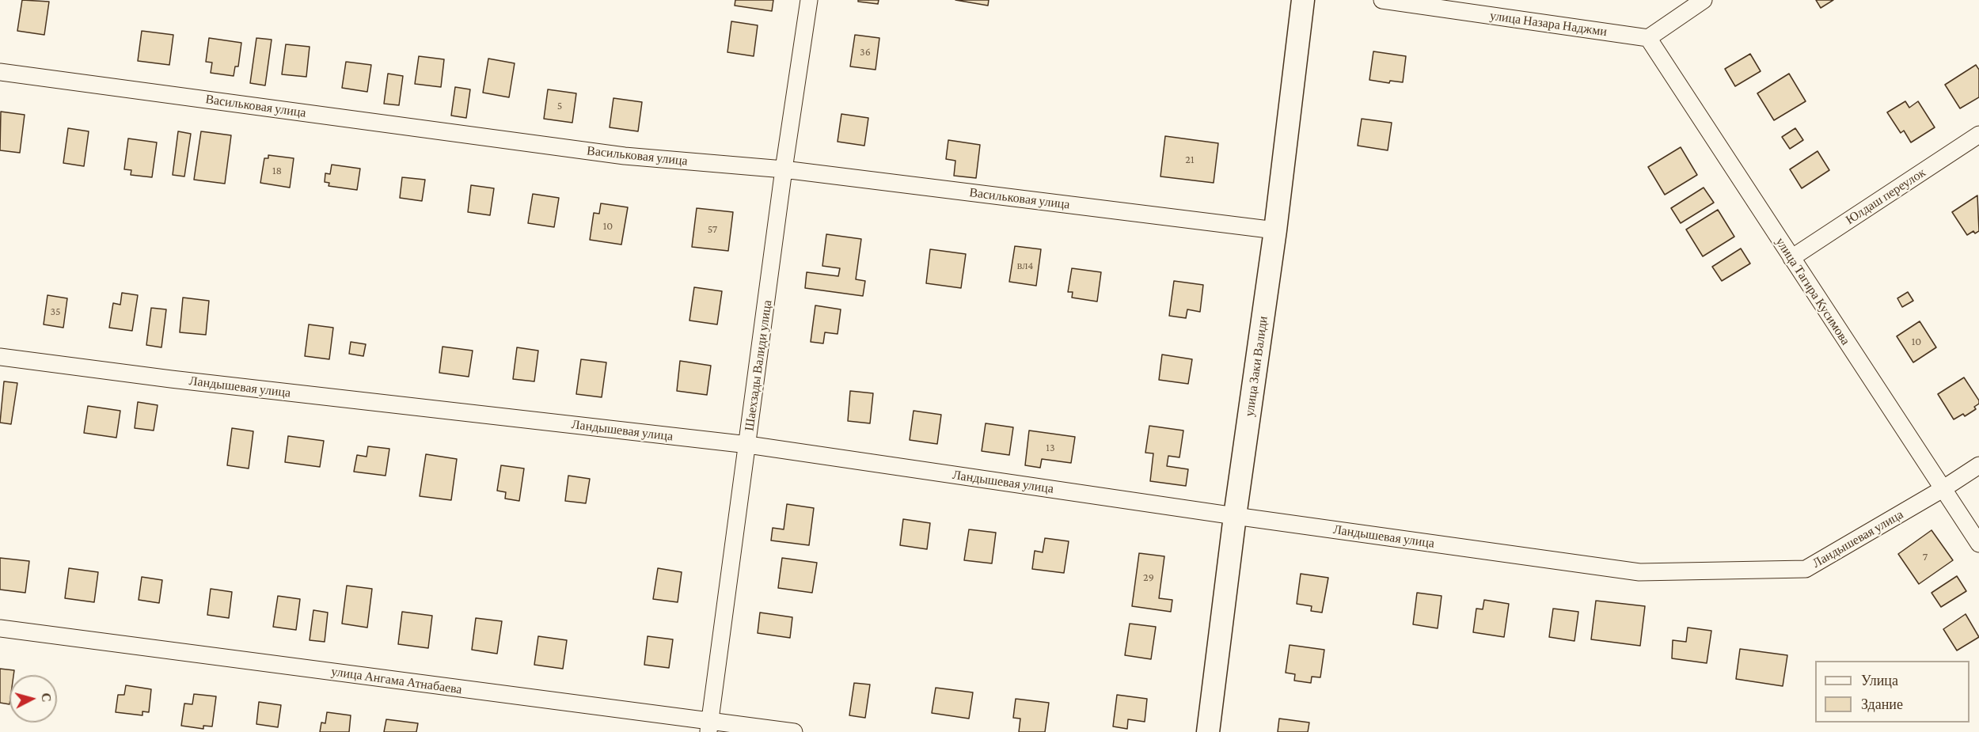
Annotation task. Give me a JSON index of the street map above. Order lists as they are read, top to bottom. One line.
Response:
{"streets":{"street":["улица Назара Наджми","Васильковая улица","Юлдаш переулок","улица Тагира Кусимова","Шаехзады Валиди улица","улица Заки Валиди","Ландышевая улица","улица Ангама Атнабаева"]},"crossings":[["улица Назара Наджми","улица Тагира Кусимова"],["Васильковая улица","Шаехзады Валиди улица"],["Васильковая улица","улица Заки Валиди"],["Юлдаш переулок","улица Тагира Кусимова"],["улица Тагира Кусимова","Ландышевая улица"],["Шаехзады Валиди улица","Ландышевая улица"],["Шаехзады Валиди улица","улица Ангама Атнабаева"],["улица Заки Валиди","Ландышевая улица"]],"house_numbers":["36","5","21","18","10","57","вл4","35","10","13","7","29"],"legend":["Улица","Здание"],"north":"right"}
